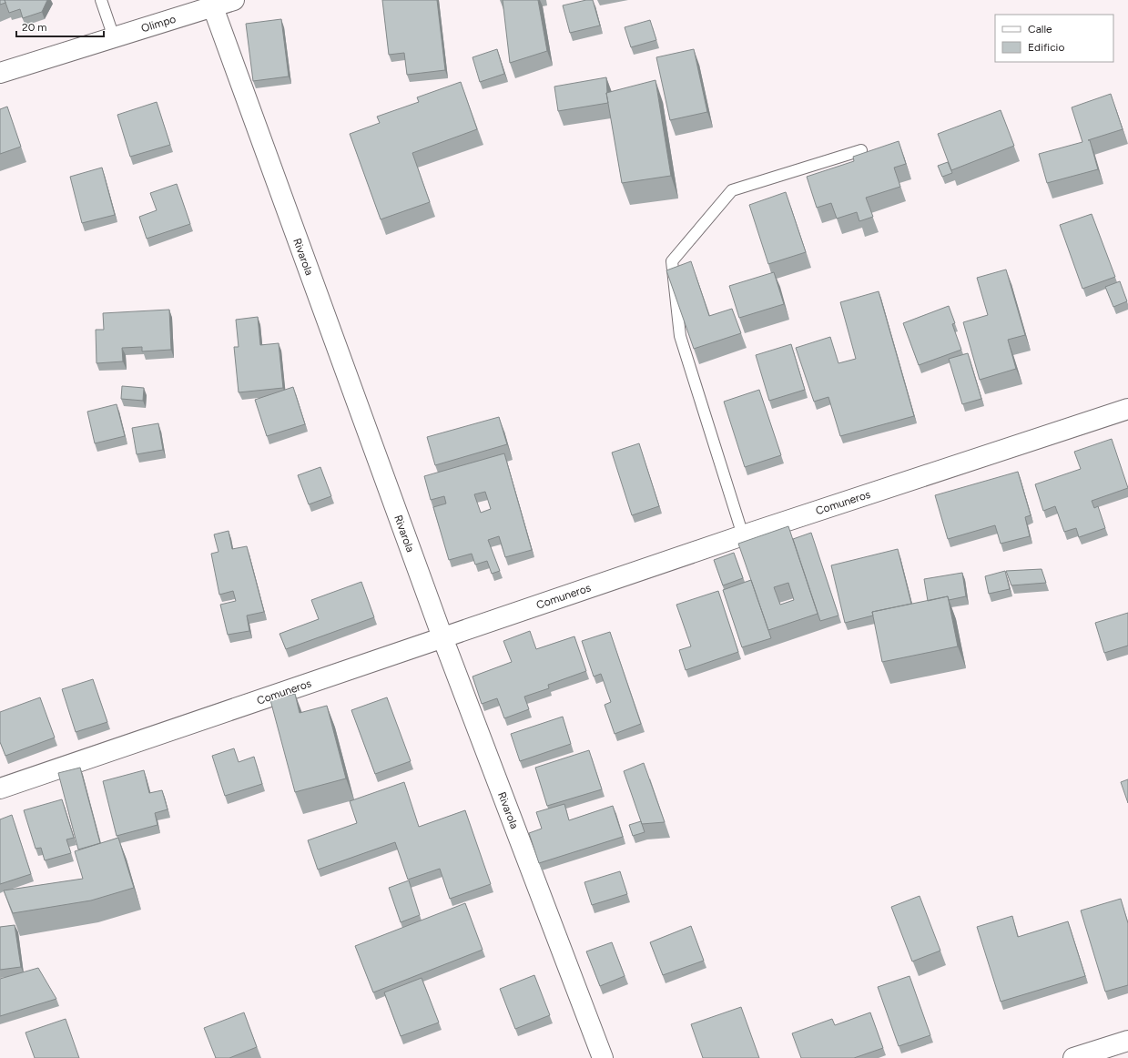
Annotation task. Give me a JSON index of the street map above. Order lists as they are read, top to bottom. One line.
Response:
{"streets":{"street":["Olimpo","Rivarola","Comuneros"]},"crossings":[["Olimpo","Rivarola"],["Rivarola","Comuneros"]],"legend":["Calle","Edificio"],"scale_bar":"20 m"}
